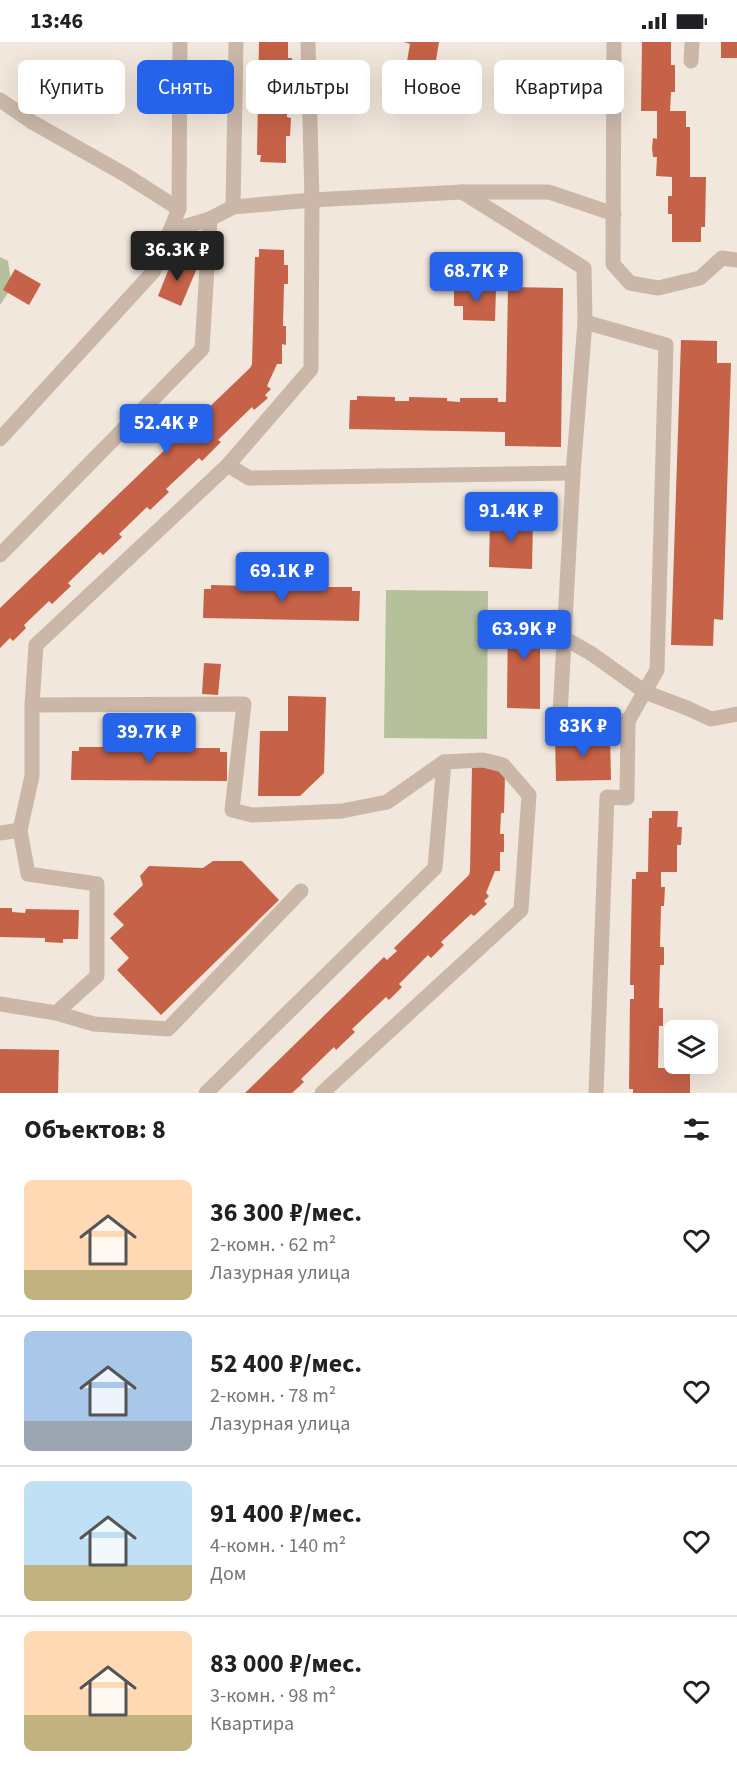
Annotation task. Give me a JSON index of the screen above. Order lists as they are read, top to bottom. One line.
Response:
{"page":{"status":"13:46","chip":["Купить","Снять","Фильтры","Новое","Квартира"],"price":["36.3K ₽","68.7K ₽","52.4K ₽","91.4K ₽","69.1K ₽","63.9K ₽","83K ₽","39.7K ₽"],"heading":"Объектов: 8","list":[{"name":"36 300 ₽/мес.","note":"2-комн. · 62 m² · Лазурная улица"},{"name":"52 400 ₽/мес.","note":"2-комн. · 78 m² · Лазурная улица"},{"name":"91 400 ₽/мес.","note":"4-комн. · 140 m² · Дом"},{"name":"83 000 ₽/мес.","note":"3-комн. · 98 m² · Квартира"}]}}
